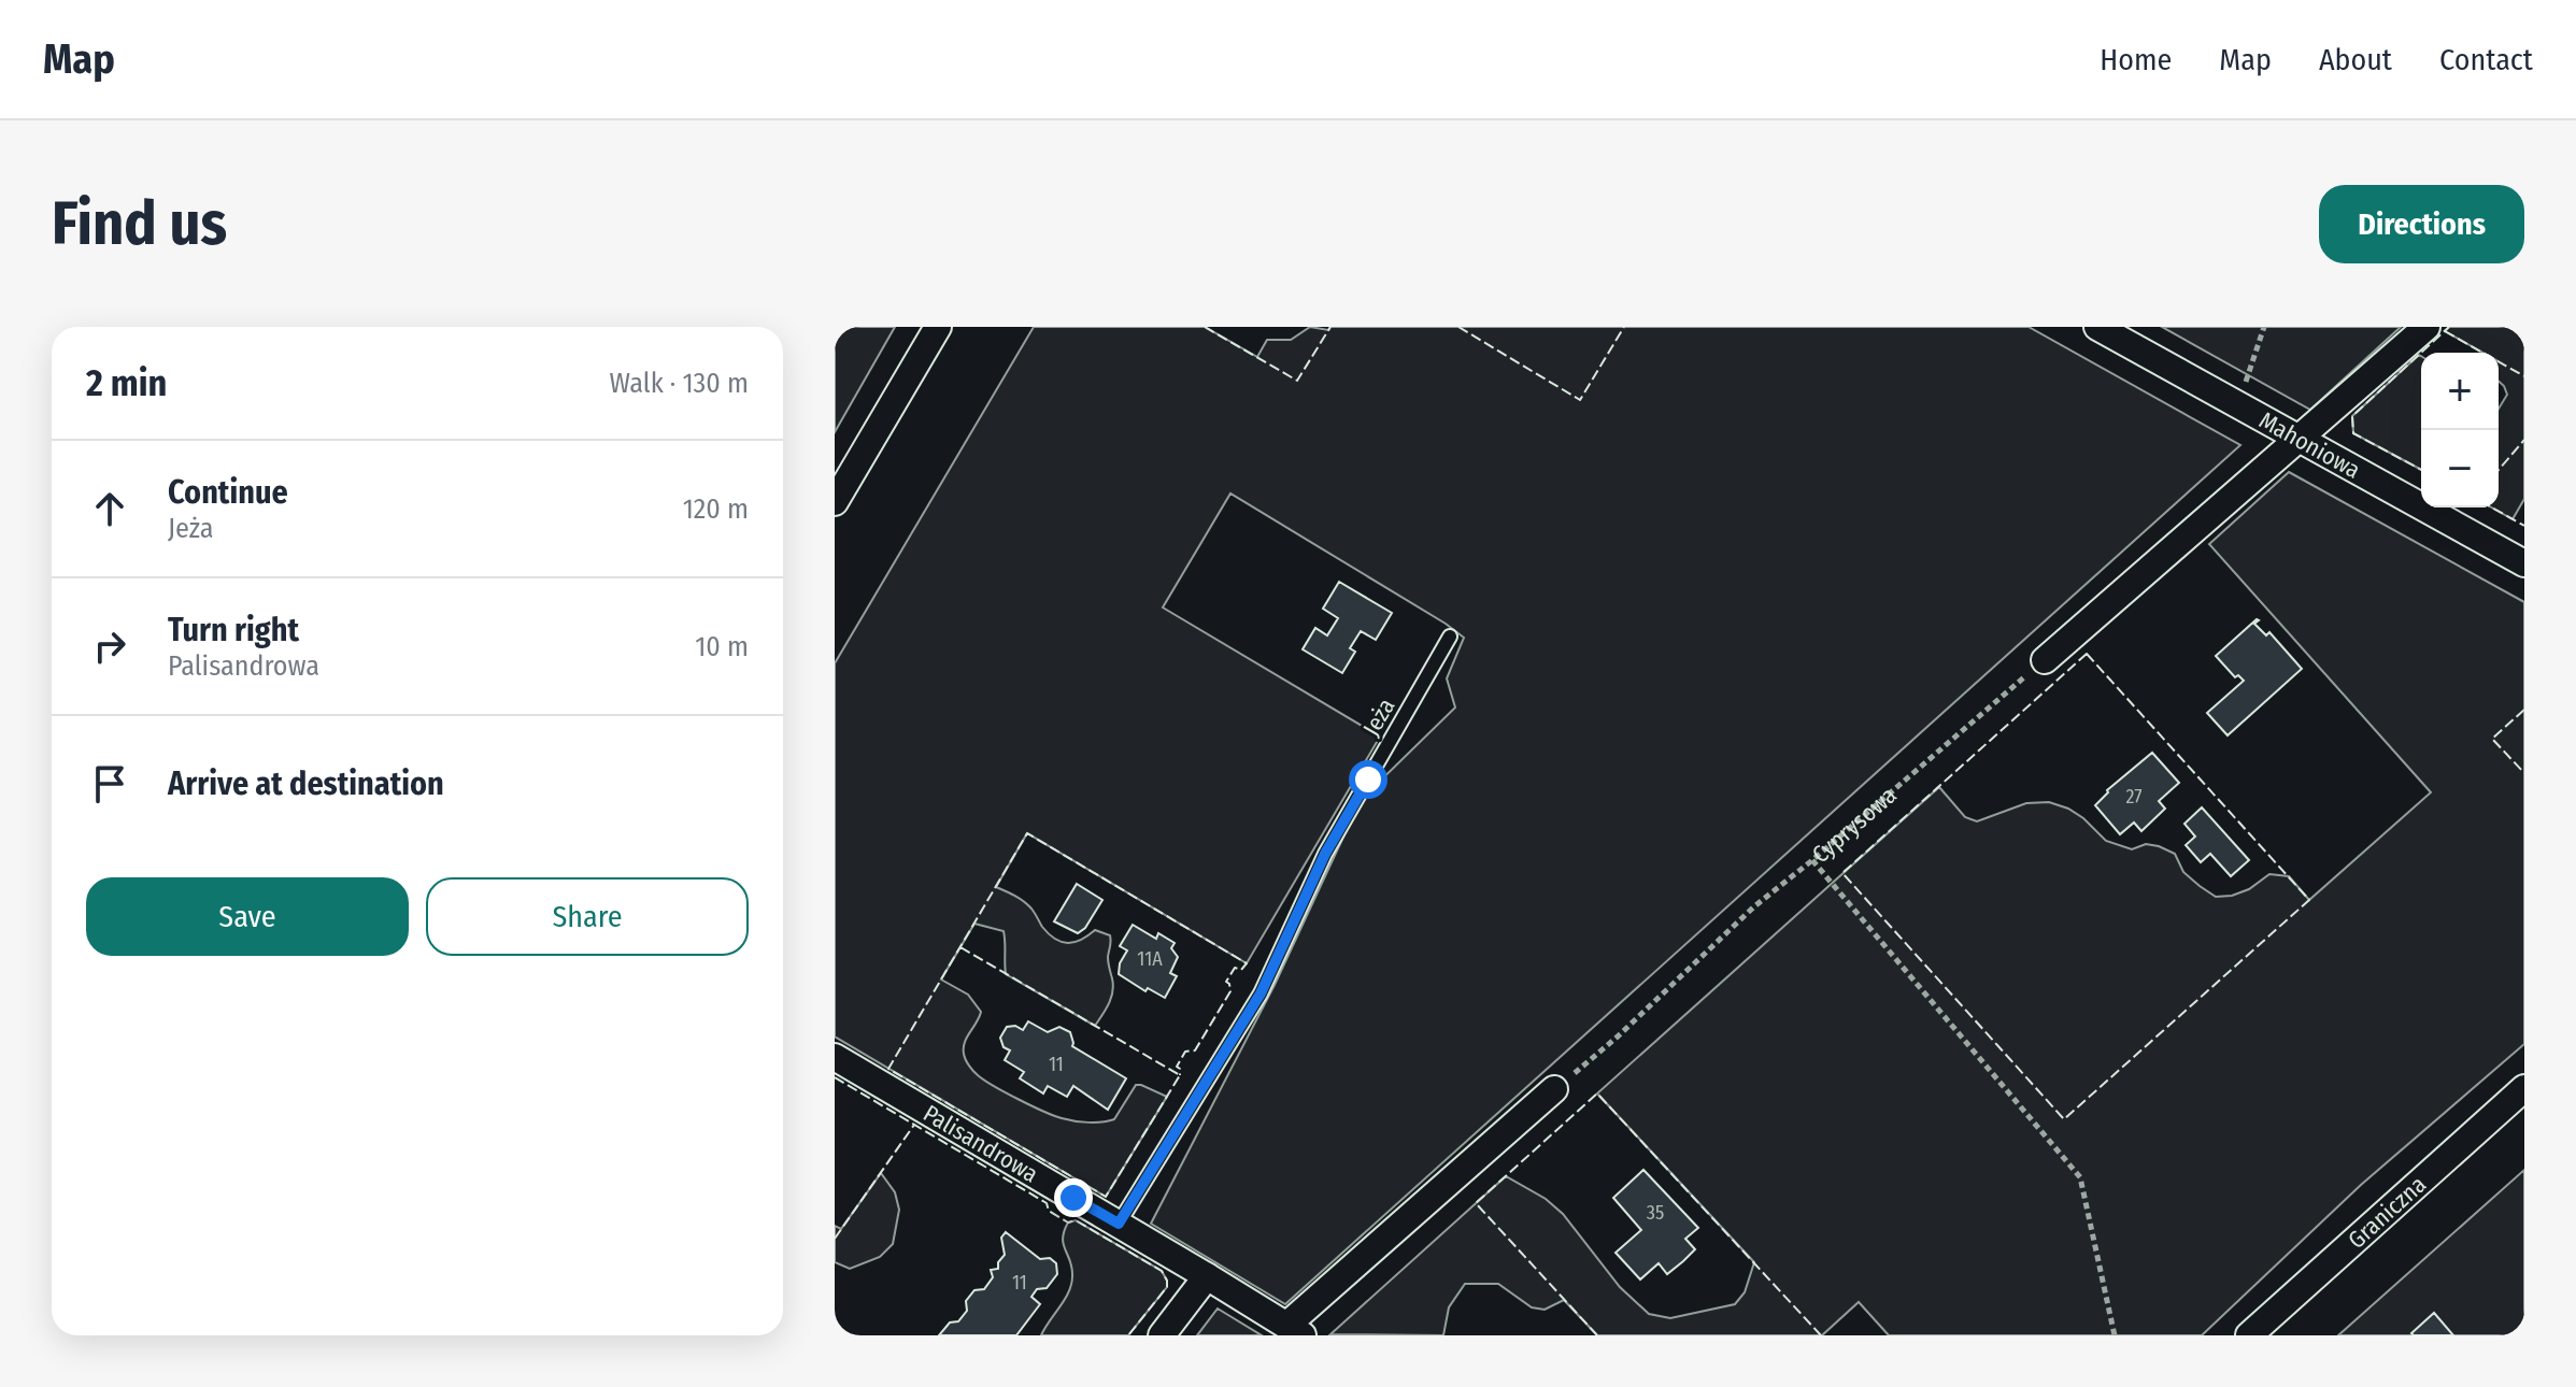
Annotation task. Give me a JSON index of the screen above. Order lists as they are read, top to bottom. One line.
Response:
{"streets":{"street":["Mahoniowa","Palisandrowa","Graniczna"],"lane":["Jeża"],"path":["Cyprysowa"]},"crossings":[["Jeża","Palisandrowa"]],"house_numbers":["27","11A","11","35","11"],"page":{"header":"Map","nav":["Home","Map","About","Contact"],"buttons":["Directions",["Save","Share"]],"title":"Find us","heading":["2 min","Walk · 130 m"],"map_buttons":["+","−"],"list":[["Continue","Jeża","120 m"],["Turn right","Palisandrowa","10 m"],"Arrive at destination"]}}
